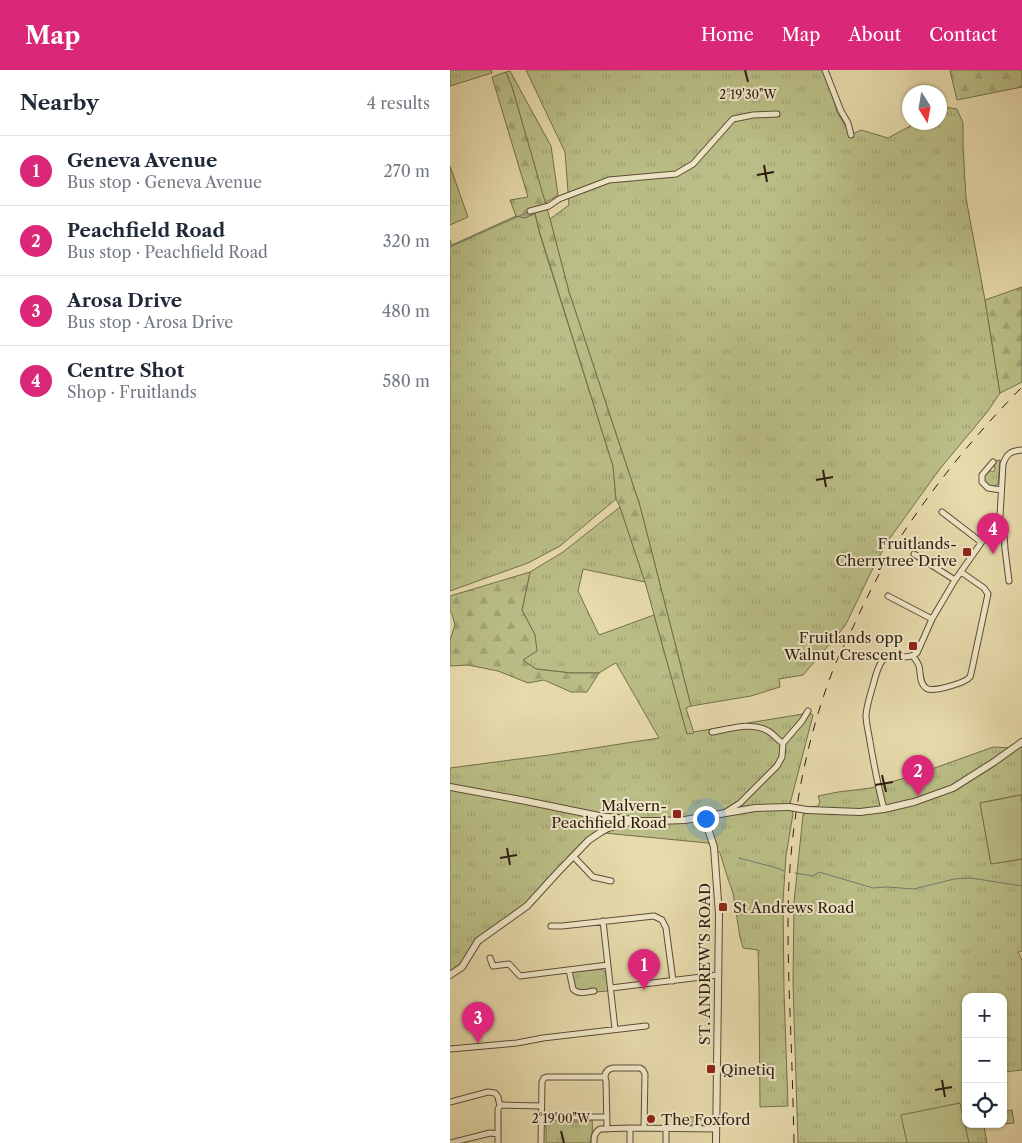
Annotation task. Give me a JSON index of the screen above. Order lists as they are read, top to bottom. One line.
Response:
{"streets":{"street":["ST. ANDREW'S ROAD"]},"places":{"transit":["Fruitlands- Cherrytree Drive","Fruitlands opp Walnut Crescent","Malvern- Peachfield Road","St Andrews Road","Qinetiq"],"other":["The Foxford"]},"north":"bottom","page":{"header":"Map","nav":["Home","Map","About","Contact"],"heading":["Nearby","4 results"],"list":[{"mark":"1","name":"Geneva Avenue","note":"Bus stop · Geneva Avenue","value":"270 m"},{"mark":"2","name":"Peachfield Road","note":"Bus stop · Peachfield Road","value":"320 m"},{"mark":"3","name":"Arosa Drive","note":"Bus stop · Arosa Drive","value":"480 m"},{"mark":"4","name":"Centre Shot","note":"Shop · Fruitlands","value":"580 m"}],"pins":["4","2","1","3"],"map_buttons":["+","−"]},"coordinates":["2°19'30\"W","2°19'00\"W"]}
